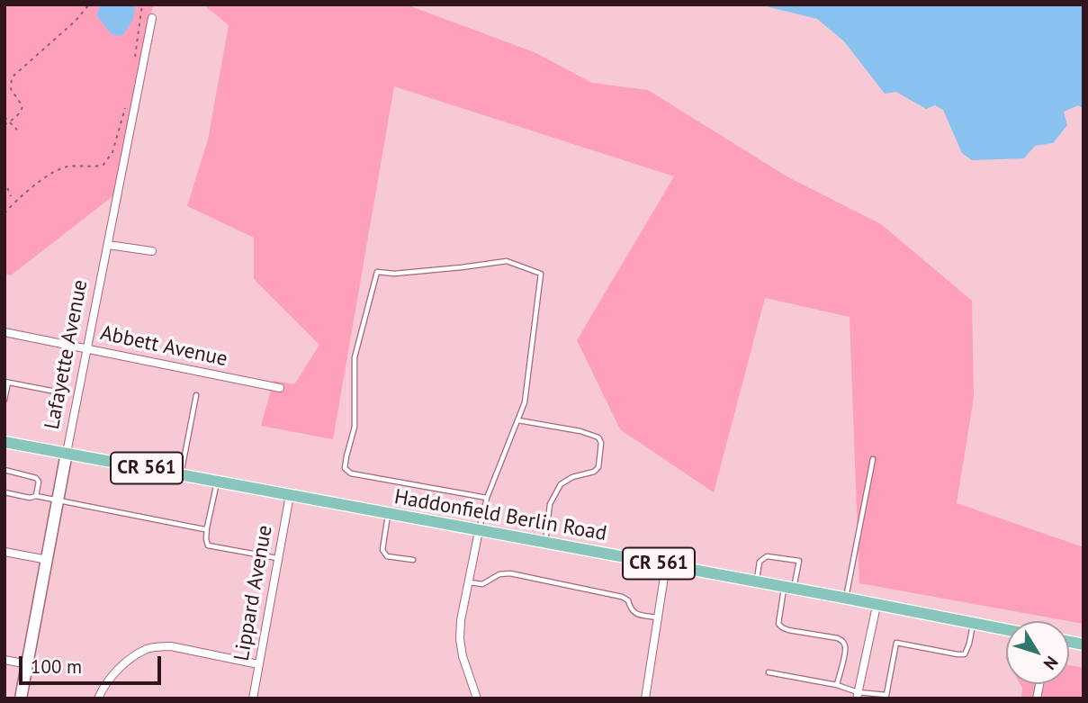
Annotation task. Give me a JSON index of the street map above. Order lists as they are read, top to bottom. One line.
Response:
{"streets":{"main road":["CR 561","Haddonfield Berlin Road"],"street":["Abbett Avenue","Lafayette Avenue","Lippard Avenue"]},"crossings":[["Abbett Avenue","Lafayette Avenue"],["Lafayette Avenue","Haddonfield Berlin Road"],["Haddonfield Berlin Road","Lippard Avenue"]],"scale_bar":"100 m","north":"bottom right"}
